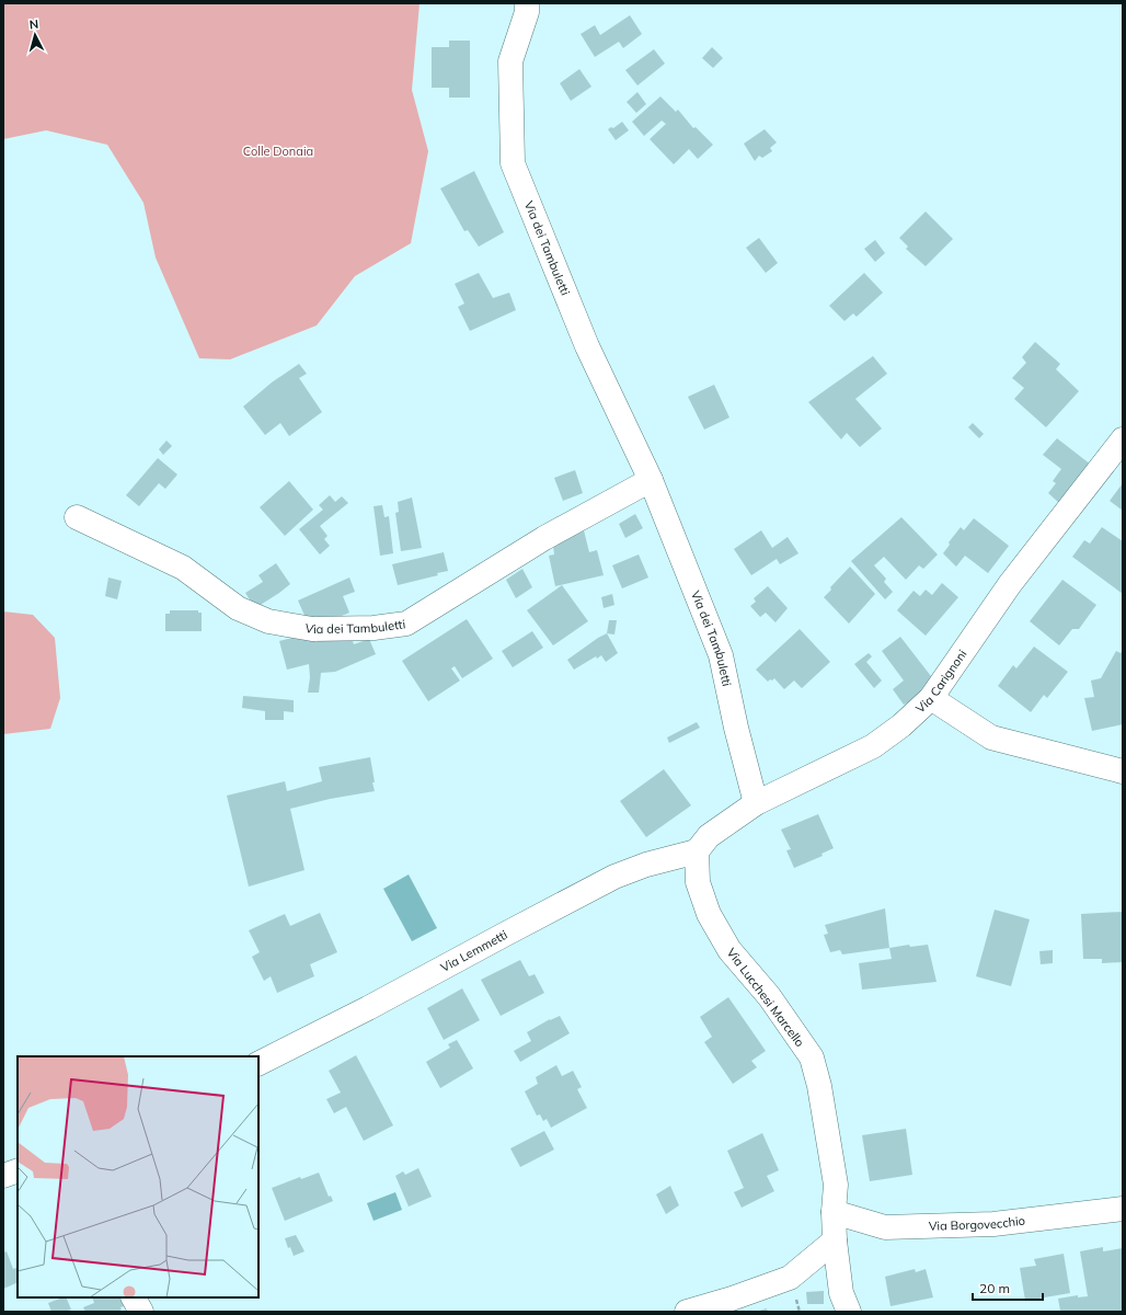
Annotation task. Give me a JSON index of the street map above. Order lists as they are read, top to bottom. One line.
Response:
{"streets":{"street":["Via dei Tambuletti","Via Carignoni","Via Lemmetti","Via Lucchesi Marcello","Via Borgovecchio"]},"crossings":[["Via dei Tambuletti","Via Carignoni"],["Via Carignoni","Via Lemmetti"],["Via Carignoni","Via Lucchesi Marcello"],["Via Lemmetti","Via Lucchesi Marcello"],["Via Lucchesi Marcello","Via Borgovecchio"]],"parks":["Colle Donaia"],"scale_bar":"20 m","north":"top"}
